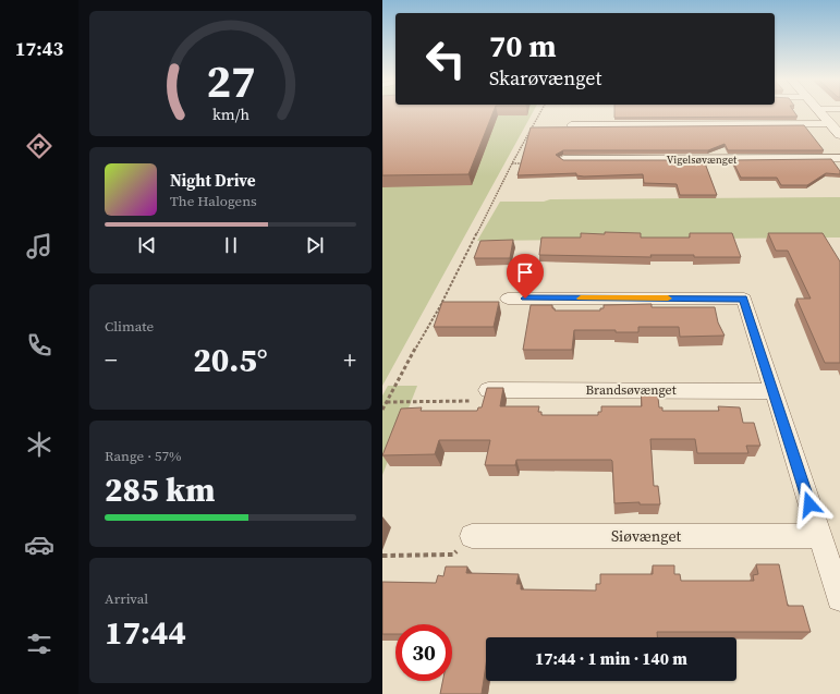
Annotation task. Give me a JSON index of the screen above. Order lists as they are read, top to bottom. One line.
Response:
{"streets":{"street":["Vigelsøvænget","Brandsøvænget","Siøvænget"]},"page":{"tabs":"17:43","turn":["70 m","Skarøvænget"],"song":["Night Drive","The Halogens"],"tile":["Climate",["Range · 57%","285 km"],["Arrival","17:44"]],"heat":["−","20.5°","+"],"limit":"30","trip":"17:44 · 1 min · 140 m","gauge":["27","km/h"]}}
